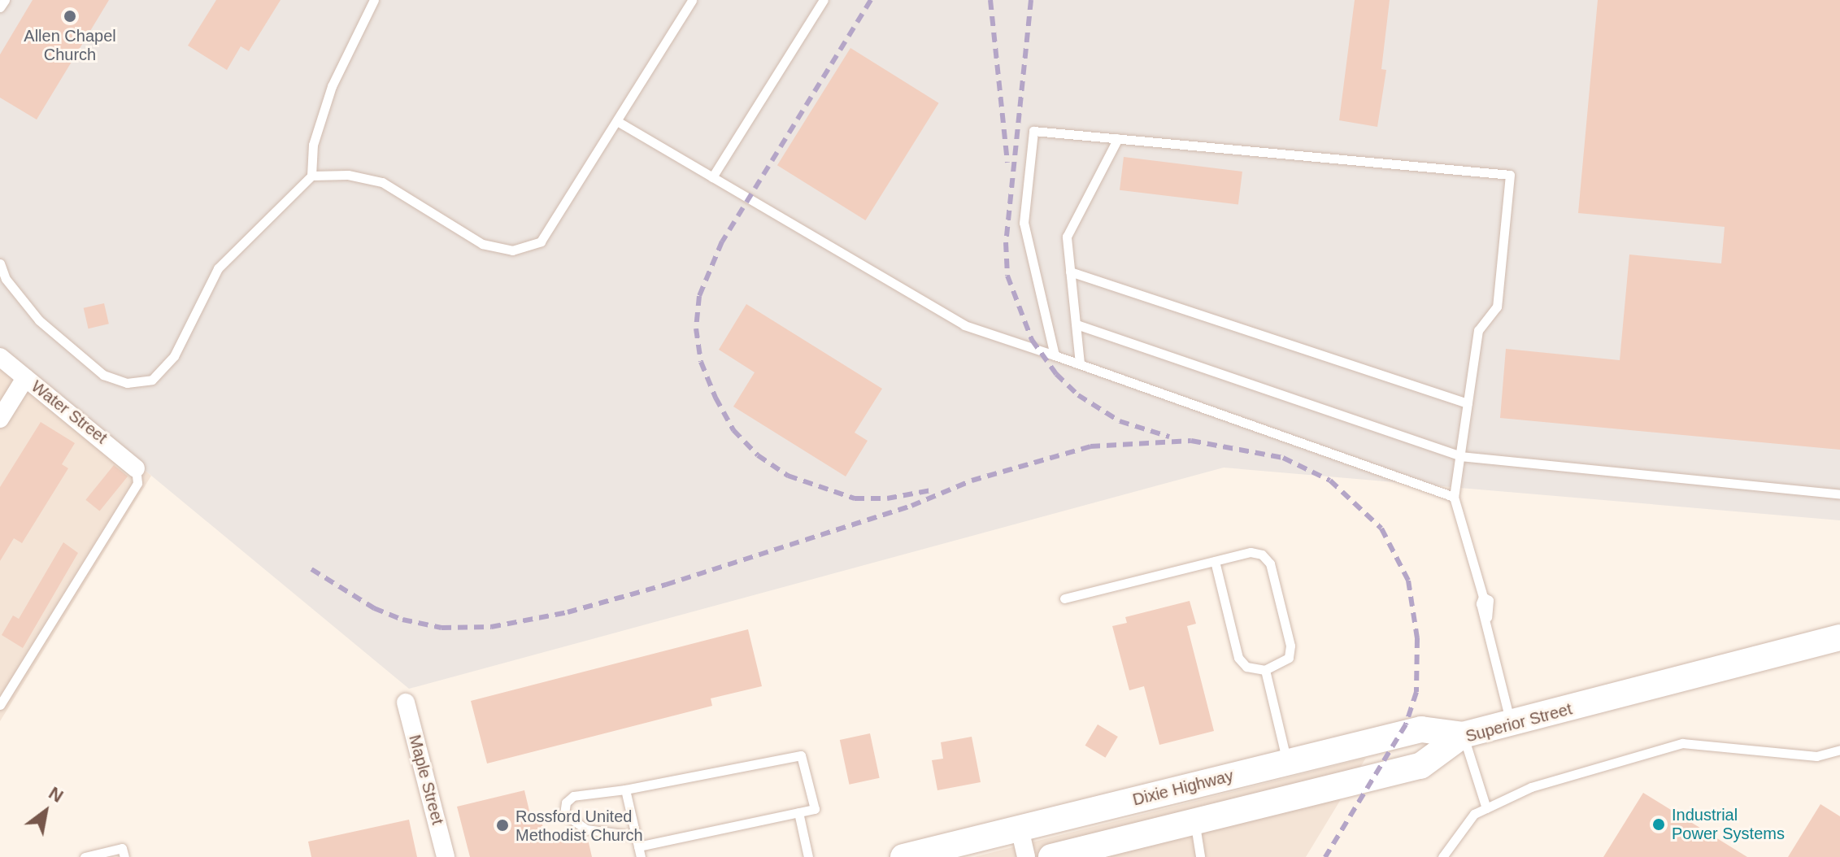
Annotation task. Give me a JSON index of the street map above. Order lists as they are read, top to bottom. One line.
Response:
{"streets":{"main road":["Superior Street","Dixie Highway"],"street":["Water Street","Maple Street"]},"crossings":[["Superior Street","Dixie Highway"]],"places":["Allen Chapel Church","Industrial Power Systems","Rossford United Methodist Church"],"north":"top right"}
